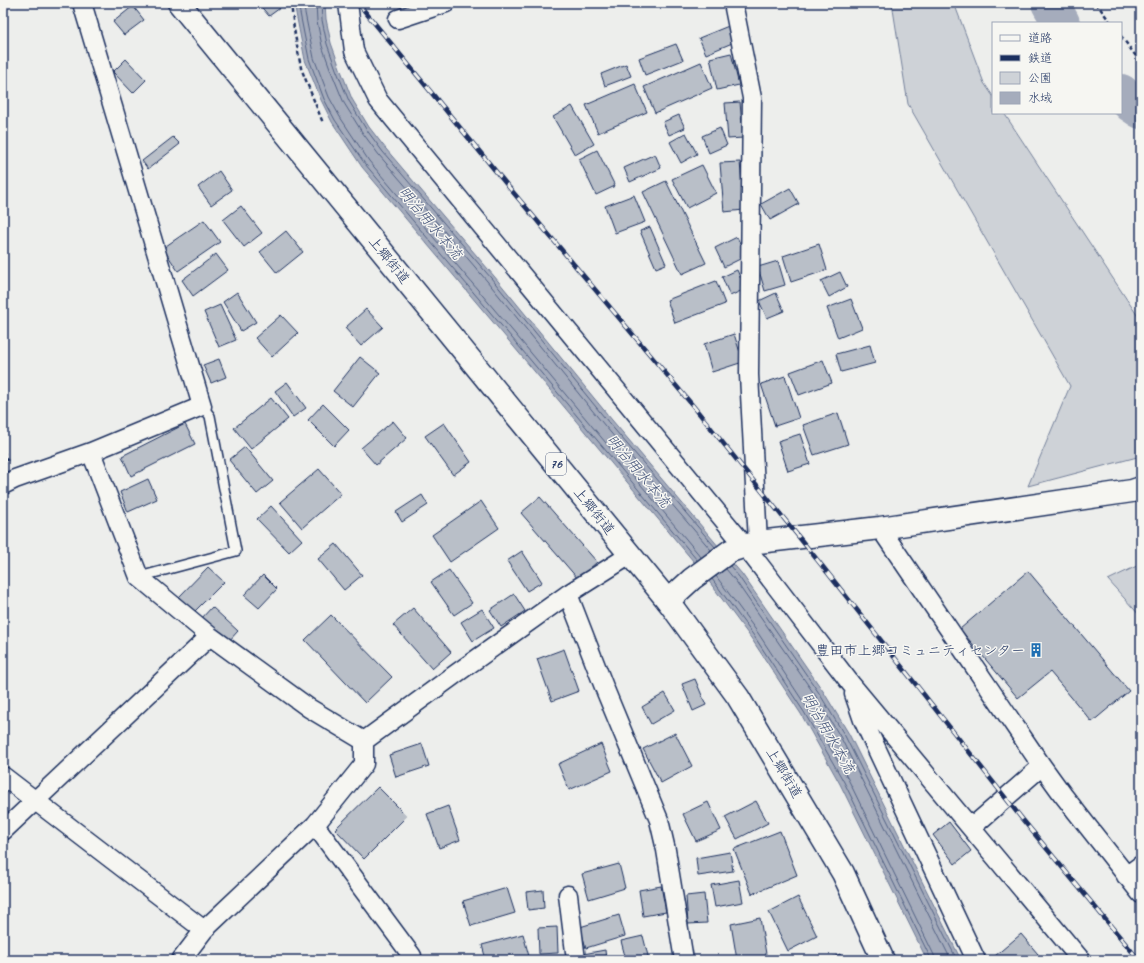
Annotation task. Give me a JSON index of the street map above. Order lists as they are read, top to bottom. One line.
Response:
{"streets":{"main road":["上郷街道","76"]},"water":["明治用水本流"],"places":{"building":["豊田市上郷コミュニティセンター"]},"legend":["道路","鉄道","公園","水域"]}
